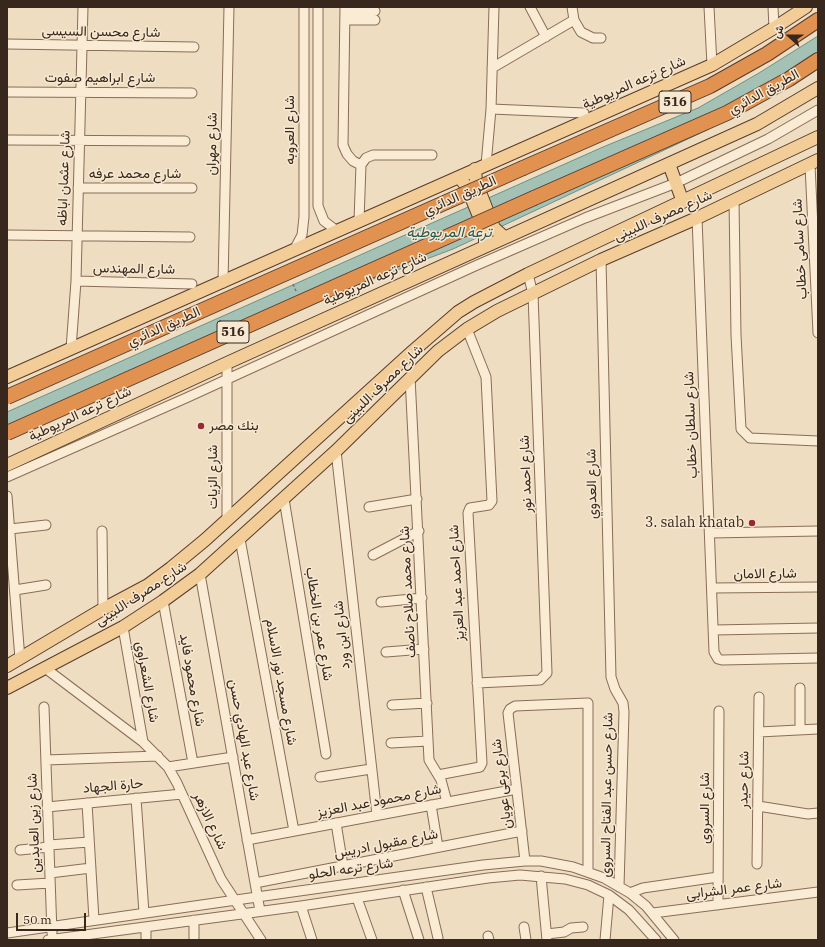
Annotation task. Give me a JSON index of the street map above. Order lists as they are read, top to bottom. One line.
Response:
{"streets":{"highway":["الطريق الدائري","516"],"main road":["شارع ترعه المريوطية","شارع مصرف اللبينى"],"street":["شارع محسن السيسى","شارع ابراهيم صفوت","شارع العروبه","شارع مهران","شارع محمد عرفه","شارع عثمان اباظه","شارع سامى خطاب","شارع المهندس","شارع سلطان خطاب","شارع احمد نور","شارع الزيات","شارع العدوي","شارع الامان","شارع احمد عبد العزيز","شارع محمد صلاح ناصف","شارع عمر بن الخطاب","شارع ابن ورد","شارع محمود فايد","شارع الشعراوي","شارع مسجد نور الاسلام","شارع عبد الهادي حسن","شارع حيدر","شارع برعى عويان","حارة الجهاد","شارع حسن عبد الفتاح السروى","شارع محمود عبد العزيز","شارع السروى","شارع الازهر","شارع زين العابدين","شارع مقبول ادريس","شارع ترعه الحلو","شارع عمر الشرابى"]},"crossings":[["شارع محسن السيسى","شارع عثمان اباظه"],["شارع ابراهيم صفوت","شارع عثمان اباظه"],["شارع ترعه المريوطية","شارع العروبه"],["شارع ترعه المريوطية","شارع مهران"],["شارع ترعه المريوطية","شارع عثمان اباظه"],["شارع ترعه المريوطية","شارع الزيات"],["شارع محمد عرفه","شارع عثمان اباظه"],["شارع عثمان اباظه","شارع المهندس"],["شارع مصرف اللبينى","شارع سامى خطاب"],["شارع مصرف اللبينى","شارع سلطان خطاب"],["شارع مصرف اللبينى","شارع احمد نور"],["شارع مصرف اللبينى","شارع الزيات"],["شارع مصرف اللبينى","شارع العدوي"],["شارع مصرف اللبينى","شارع احمد عبد العزيز"],["شارع مصرف اللبينى","شارع محمد صلاح ناصف"],["شارع مصرف اللبينى","شارع عمر بن الخطاب"],["شارع مصرف اللبينى","شارع ابن ورد"],["شارع مصرف اللبينى","شارع محمود فايد"],["شارع مصرف اللبينى","شارع الشعراوي"],["شارع مصرف اللبينى","شارع مسجد نور الاسلام"],["شارع مصرف اللبينى","شارع عبد الهادي حسن"],["شارع مصرف اللبينى","شارع الازهر"],["شارع سلطان خطاب","شارع الامان"],["شارع احمد نور","شارع احمد عبد العزيز"],["شارع العدوي","شارع حسن عبد الفتاح السروى"],["شارع احمد عبد العزيز","شارع محمد صلاح ناصف"],["شارع محمد صلاح ناصف","شارع محمود عبد العزيز"],["شارع ابن ورد","شارع محمود عبد العزيز"],["شارع الشعراوي","شارع الازهر"],["شارع مسجد نور الاسلام","شارع محمود عبد العزيز"],["شارع عبد الهادي حسن","شارع محمود عبد العزيز"],["شارع عبد الهادي حسن","شارع مقبول ادريس"],["شارع عبد الهادي حسن","شارع ترعه الحلو"],["شارع برعى عويان","شارع محمود عبد العزيز"],["شارع برعى عويان","شارع مقبول ادريس"],["شارع برعى عويان","شارع ترعه الحلو"],["حارة الجهاد","شارع الازهر"],["حارة الجهاد","شارع زين العابدين"],["شارع حسن عبد الفتاح السروى","شارع ترعه الحلو"],["شارع السروى","شارع عمر الشرابى"],["شارع الازهر","شارع ترعه الحلو"],["شارع زين العابدين","شارع ترعه الحلو"],["شارع ترعه الحلو","شارع عمر الشرابى"]],"water":["ترعة المريوطية"],"places":["بنك مصر","3. salah khatab"],"scale_bar":"50 m","north":"left"}
